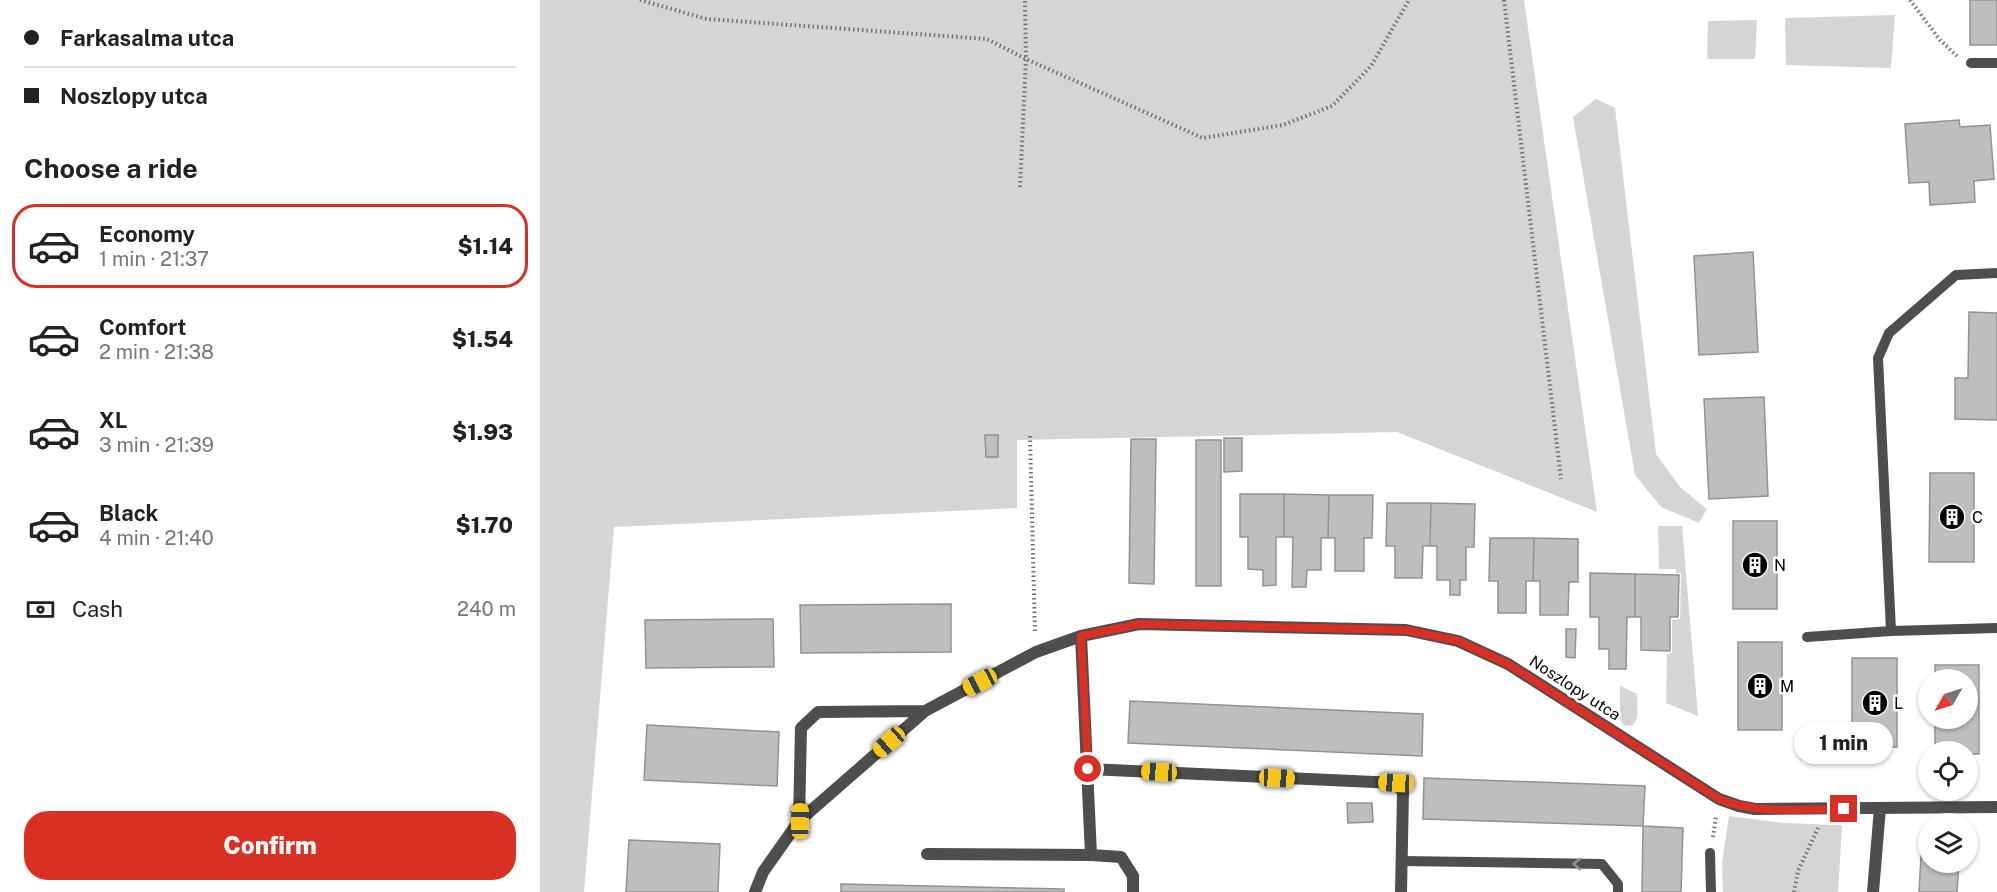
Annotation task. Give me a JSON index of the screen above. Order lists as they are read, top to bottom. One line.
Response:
{"streets":{"street":["Noszlopy utca"]},"places":{"building":["C","N","M","L"]},"north":"bottom left","page":{"banner":["Farkasalma utca","Noszlopy utca"],"heading":"Choose a ride","list":[{"name":"Economy","note":"1 min · 21:37","value":"$1.14"},{"name":"Comfort","note":"2 min · 21:38","value":"$1.54"},{"name":"XL","note":"3 min · 21:39","value":"$1.93"},{"name":"Black","note":"4 min · 21:40","value":"$1.70"}],"pay":["Cash","240 m"],"bubble":"1 min","buttons":"Confirm"}}
